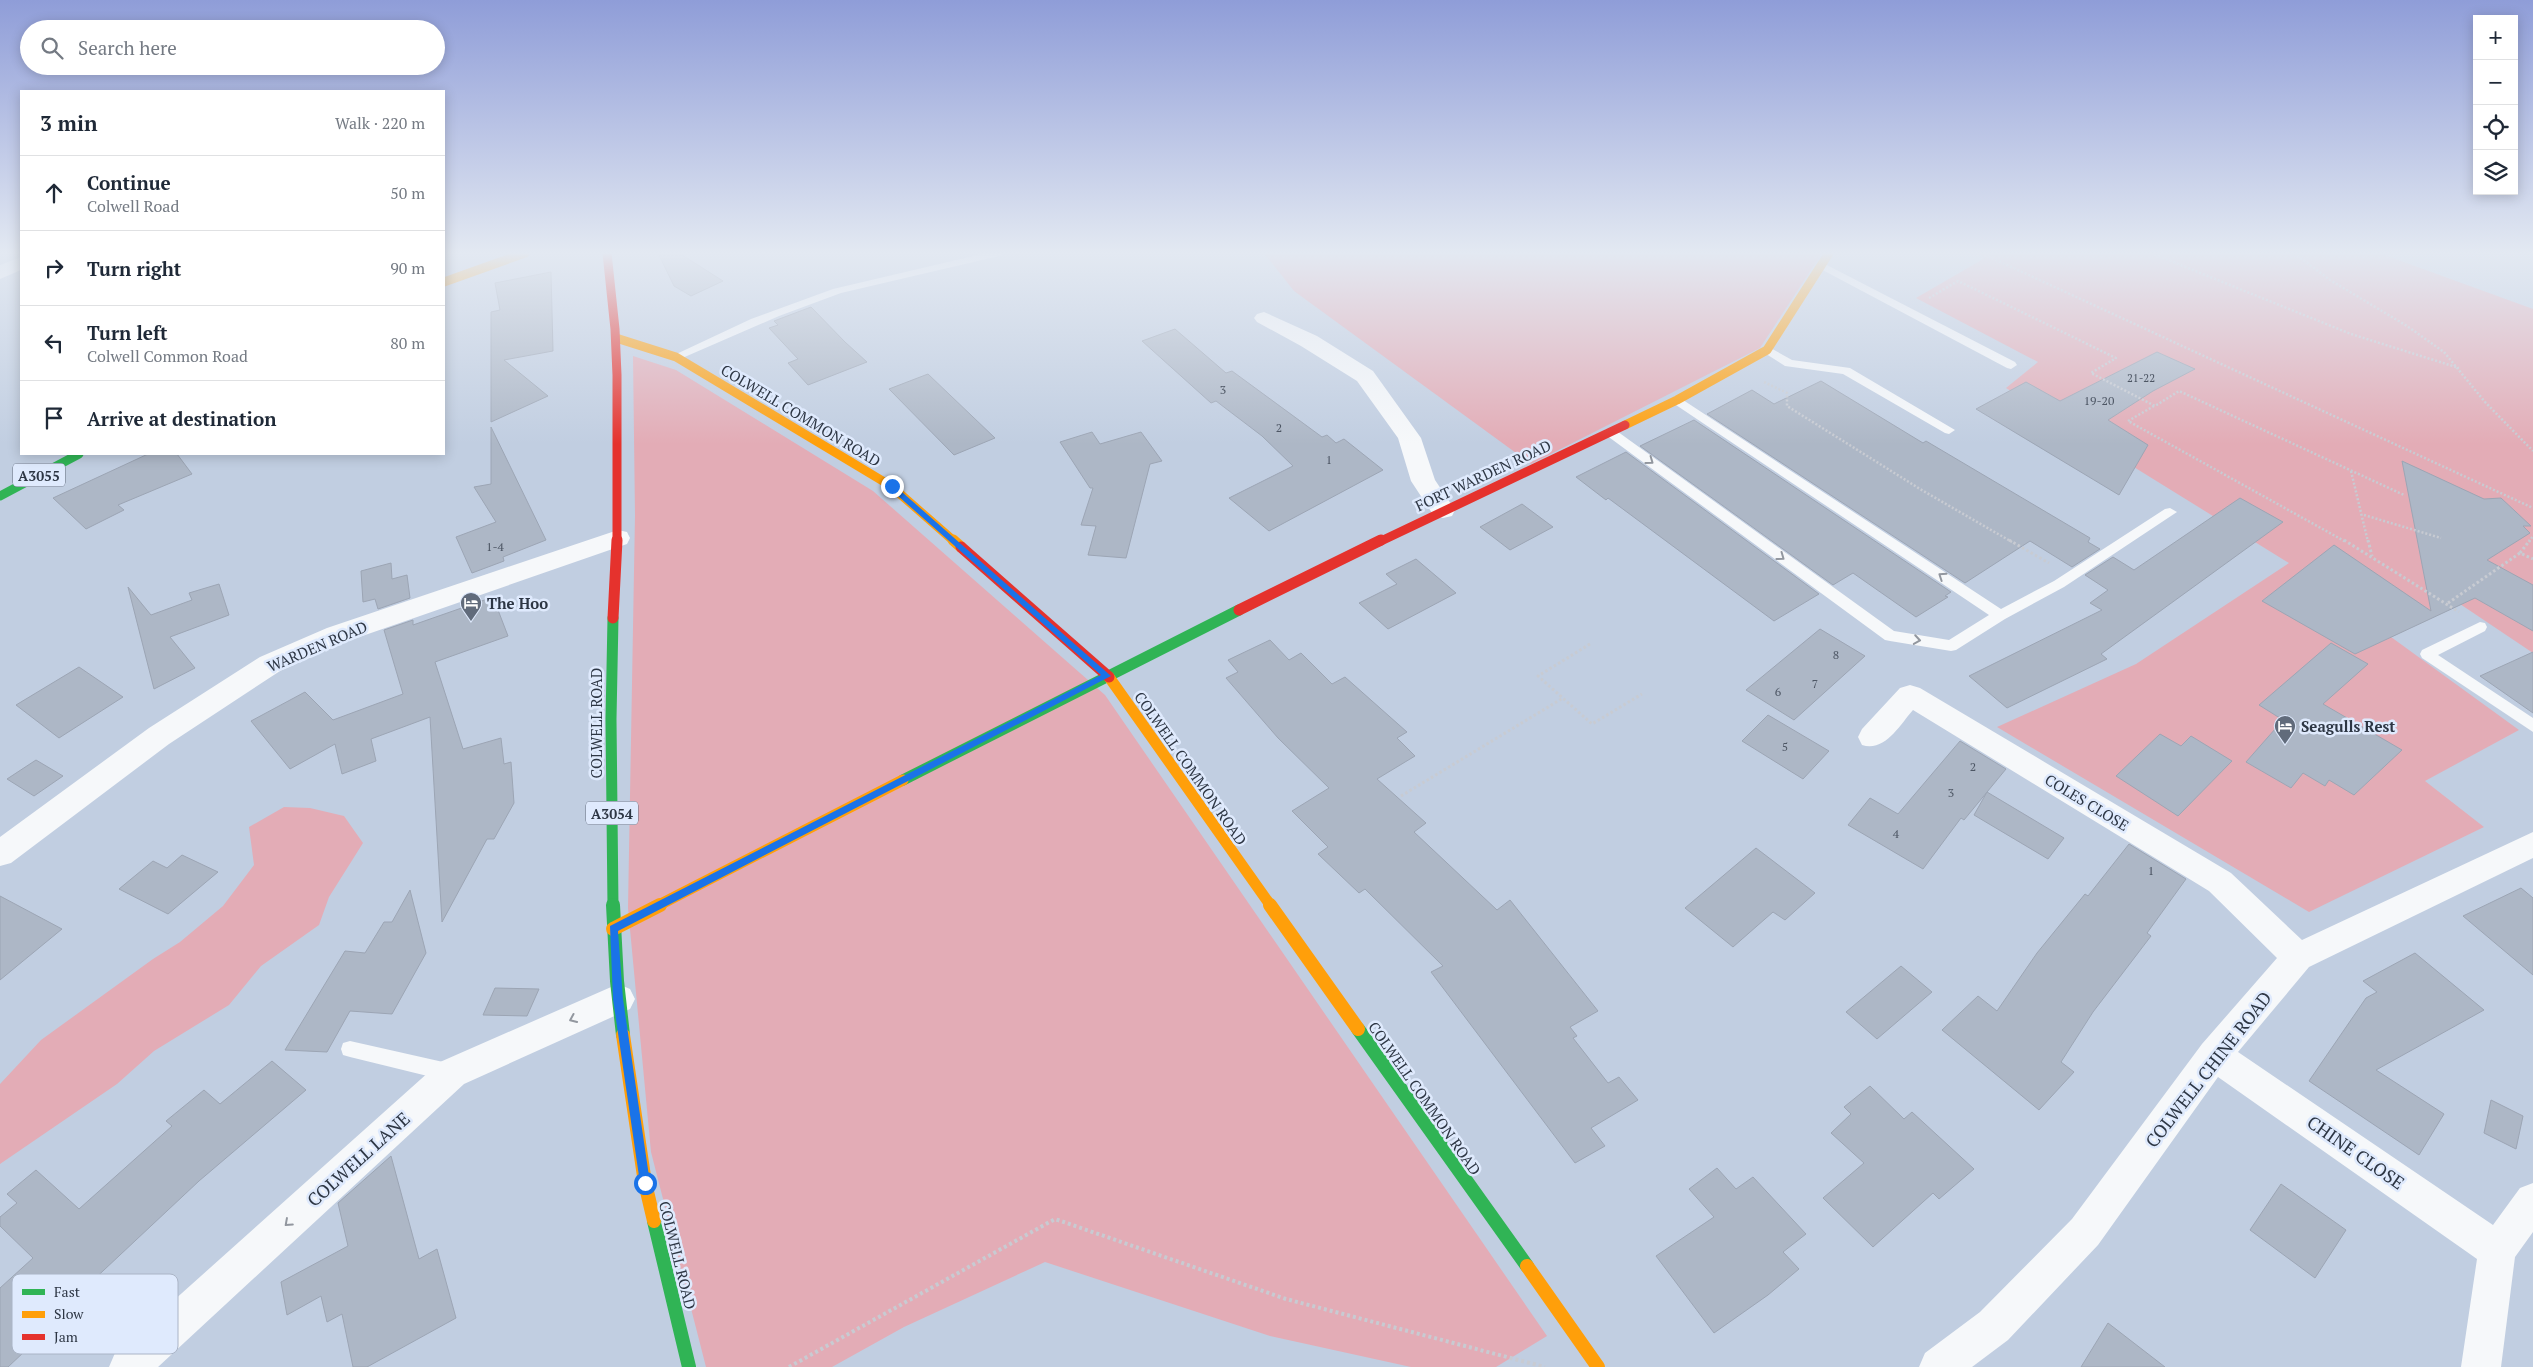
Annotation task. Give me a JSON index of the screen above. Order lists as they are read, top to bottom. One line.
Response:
{"streets":{"street":["COLWELL COMMON ROAD","A3055","FORT WARDEN ROAD","WARDEN ROAD","COLWELL ROAD","COLES CLOSE","A3054","COLWELL CHINE ROAD","CHINE CLOSE","COLWELL LANE"]},"crossings":[["COLWELL COMMON ROAD","FORT WARDEN ROAD"],["COLWELL COMMON ROAD","COLWELL ROAD"],["FORT WARDEN ROAD","COLWELL ROAD"],["WARDEN ROAD","COLWELL ROAD"],["COLWELL ROAD","COLWELL LANE"],["COLES CLOSE","COLWELL CHINE ROAD"],["COLWELL CHINE ROAD","CHINE CLOSE"]],"one_way":["COLWELL LANE"],"places":{"hotel":["The Hoo","Seagulls Rest"]},"house_numbers":["21-22","3","19-20","2","1","1-4","8","7","6","5","2","3","4","1"],"legend":["Fast","Slow","Jam"],"page":{"map_buttons":["+","−"],"search":"Search here","heading":["3 min","Walk · 220 m"],"list":[["Continue","Colwell Road","50 m"],["Turn right","90 m"],["Turn left","Colwell Common Road","80 m"],"Arrive at destination"]}}
